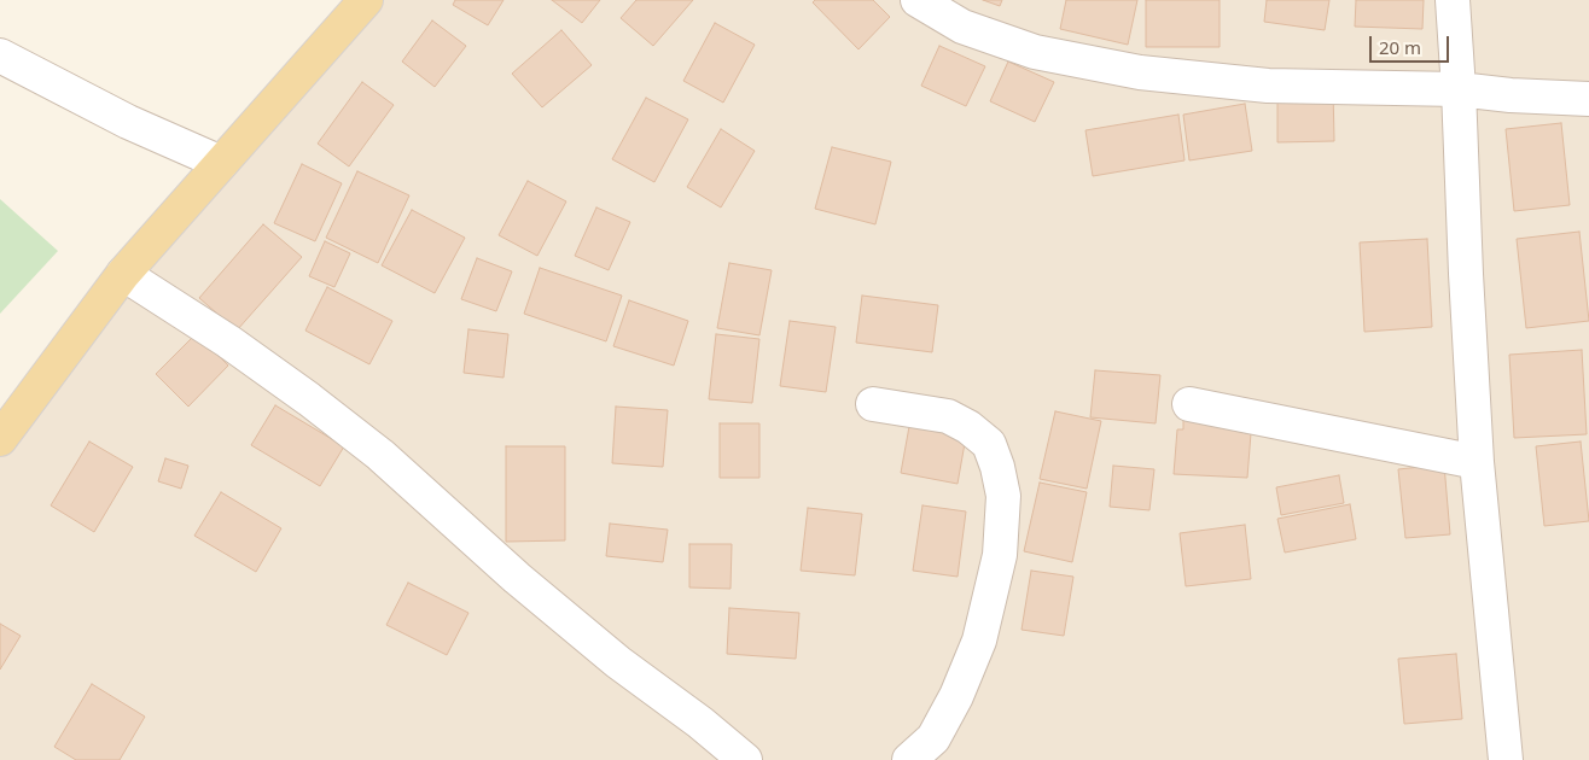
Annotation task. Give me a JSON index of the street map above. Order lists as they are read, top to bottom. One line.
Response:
{"scale_bar":"20 m"}
